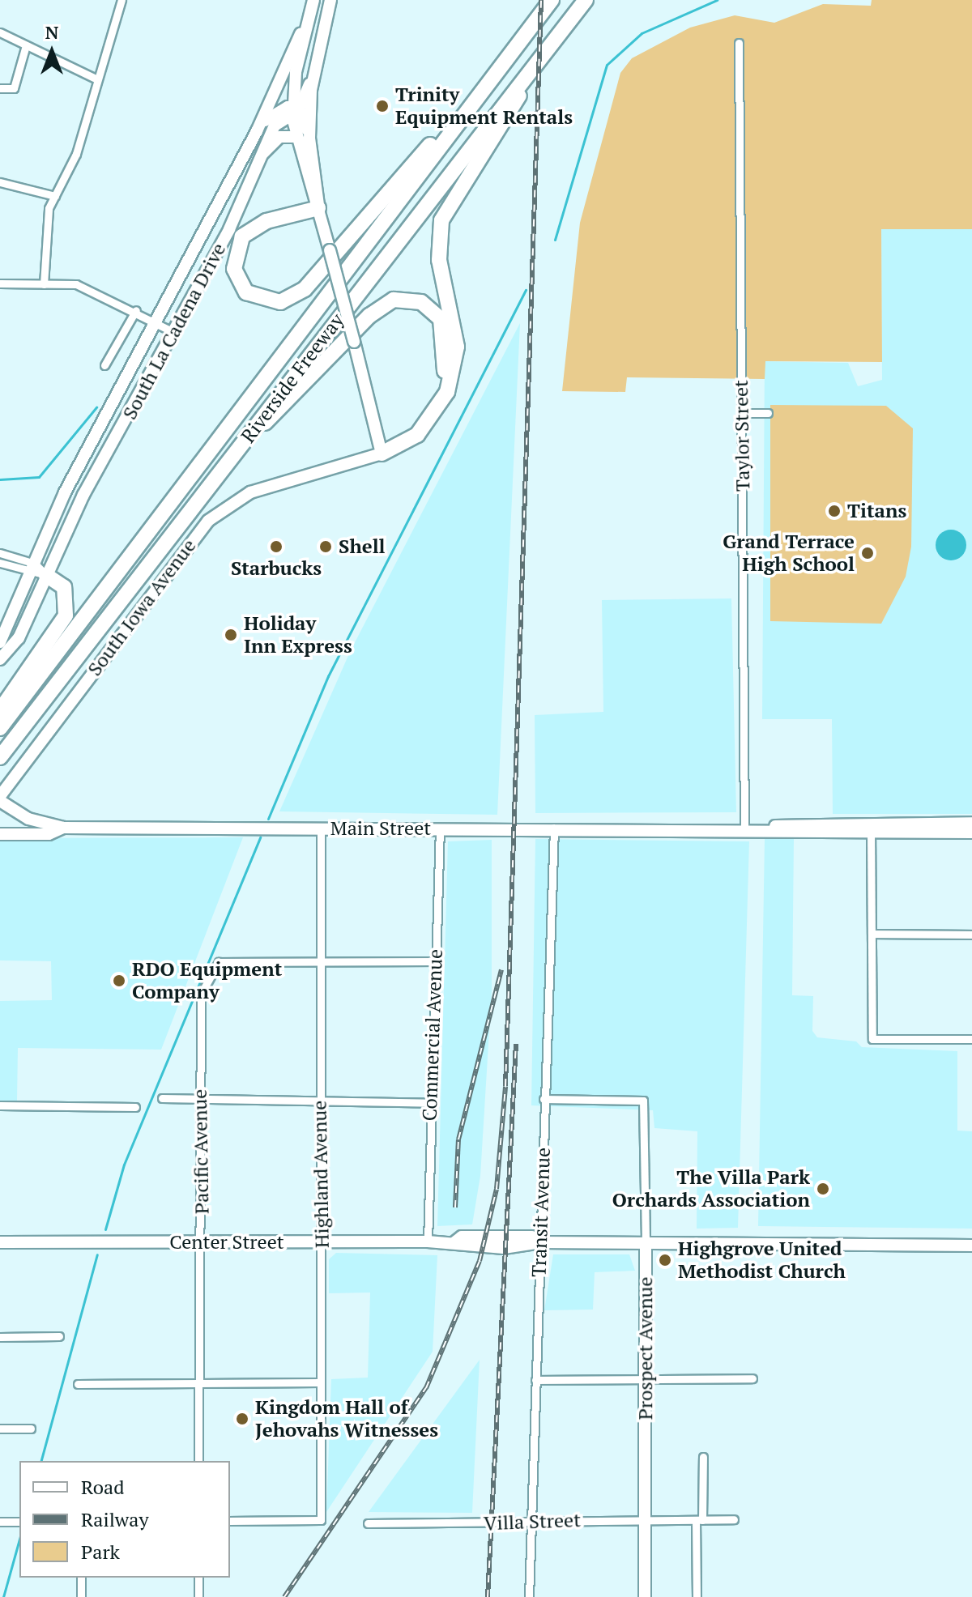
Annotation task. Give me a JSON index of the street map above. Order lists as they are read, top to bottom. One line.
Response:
{"streets":{"highway":["Riverside Freeway"],"main road":["South La Cadena Drive","South Iowa Avenue","Main Street","Center Street","Prospect Avenue"],"street":["Taylor Street","Commercial Avenue","Pacific Avenue","Highland Avenue","Transit Avenue","Villa Street"]},"crossings":[["Taylor Street","Main Street"],["Main Street","Commercial Avenue"],["Main Street","Highland Avenue"],["Main Street","Transit Avenue"],["Commercial Avenue","Center Street"],["Pacific Avenue","Highland Avenue"],["Pacific Avenue","Center Street"],["Highland Avenue","Center Street"],["Transit Avenue","Center Street"],["Transit Avenue","Prospect Avenue"],["Transit Avenue","Villa Street"],["Center Street","Prospect Avenue"],["Prospect Avenue","Villa Street"]],"places":["Trinity Equipment Rentals","Titans","Starbucks","Shell","Grand Terrace High School","Holiday Inn Express","RDO Equipment Company","The Villa Park Orchards Association","Highgrove United Methodist Church","Kingdom Hall of Jehovahs Witnesses"],"legend":["Road","Railway","Park"],"north":"top"}
